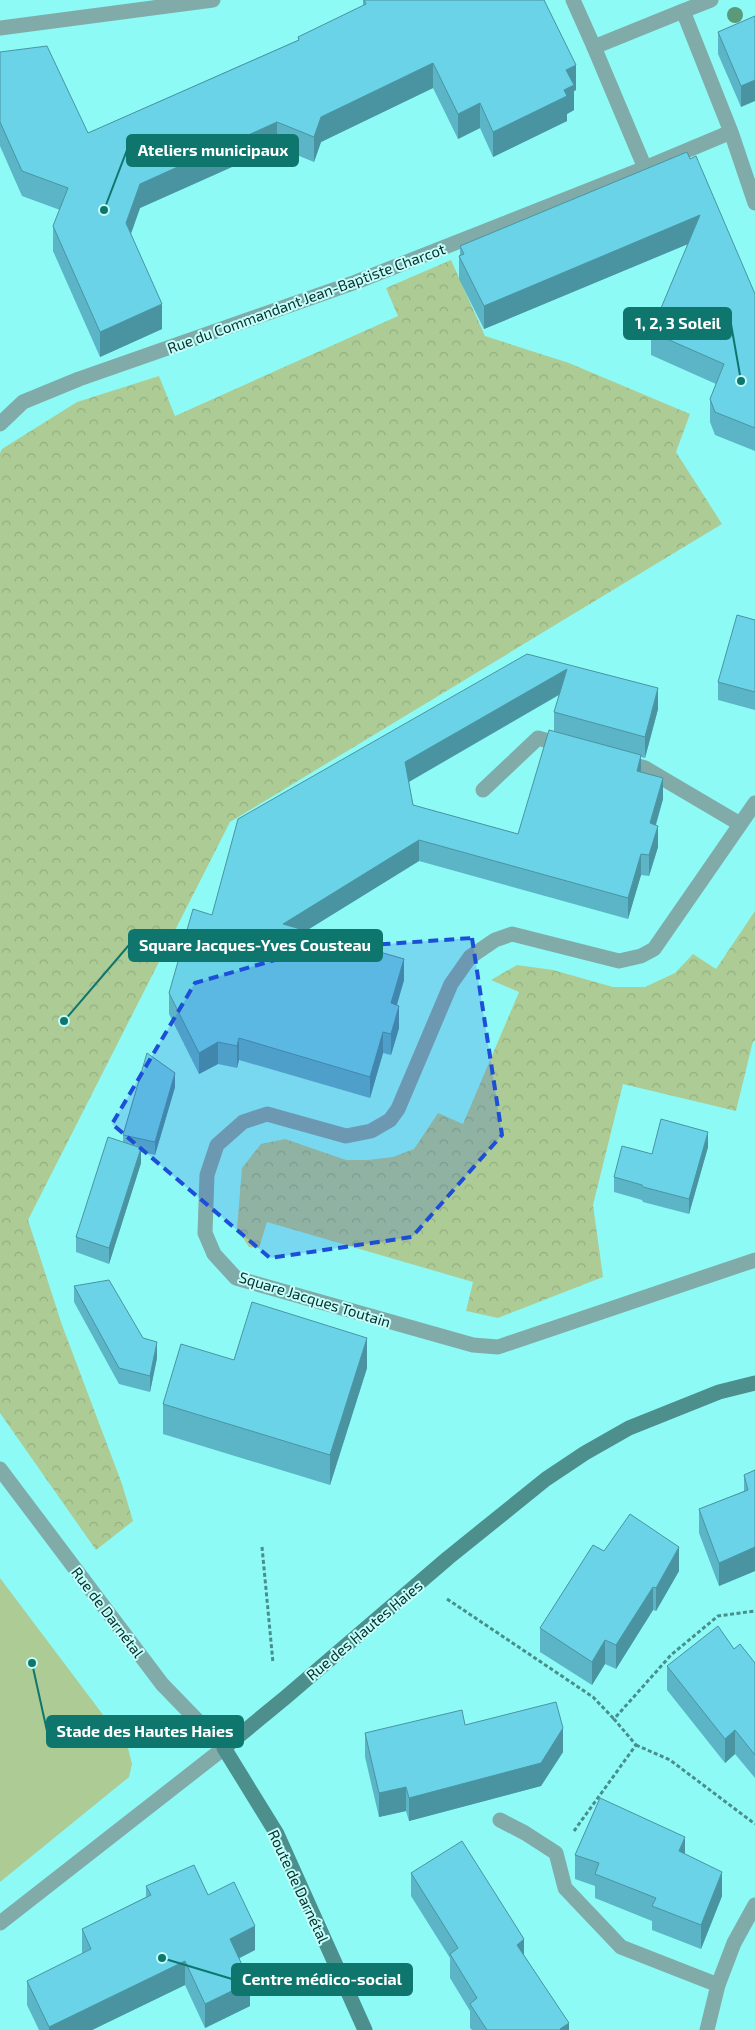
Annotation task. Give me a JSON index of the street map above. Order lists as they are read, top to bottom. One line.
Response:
{"streets":{"street":["Rue du Commandant Jean-Baptiste Charcot","Square Jacques Toutain","Rue de Darnétal","Rue des Hautes Haies","Route de Darnétal"]},"crossings":[["Rue de Darnétal","Rue des Hautes Haies"],["Rue de Darnétal","Route de Darnétal"],["Rue des Hautes Haies","Route de Darnétal"]],"places":["Ateliers municipaux","1, 2, 3 Soleil","Square Jacques-Yves Cousteau","Stade des Hautes Haies","Centre médico-social"]}
